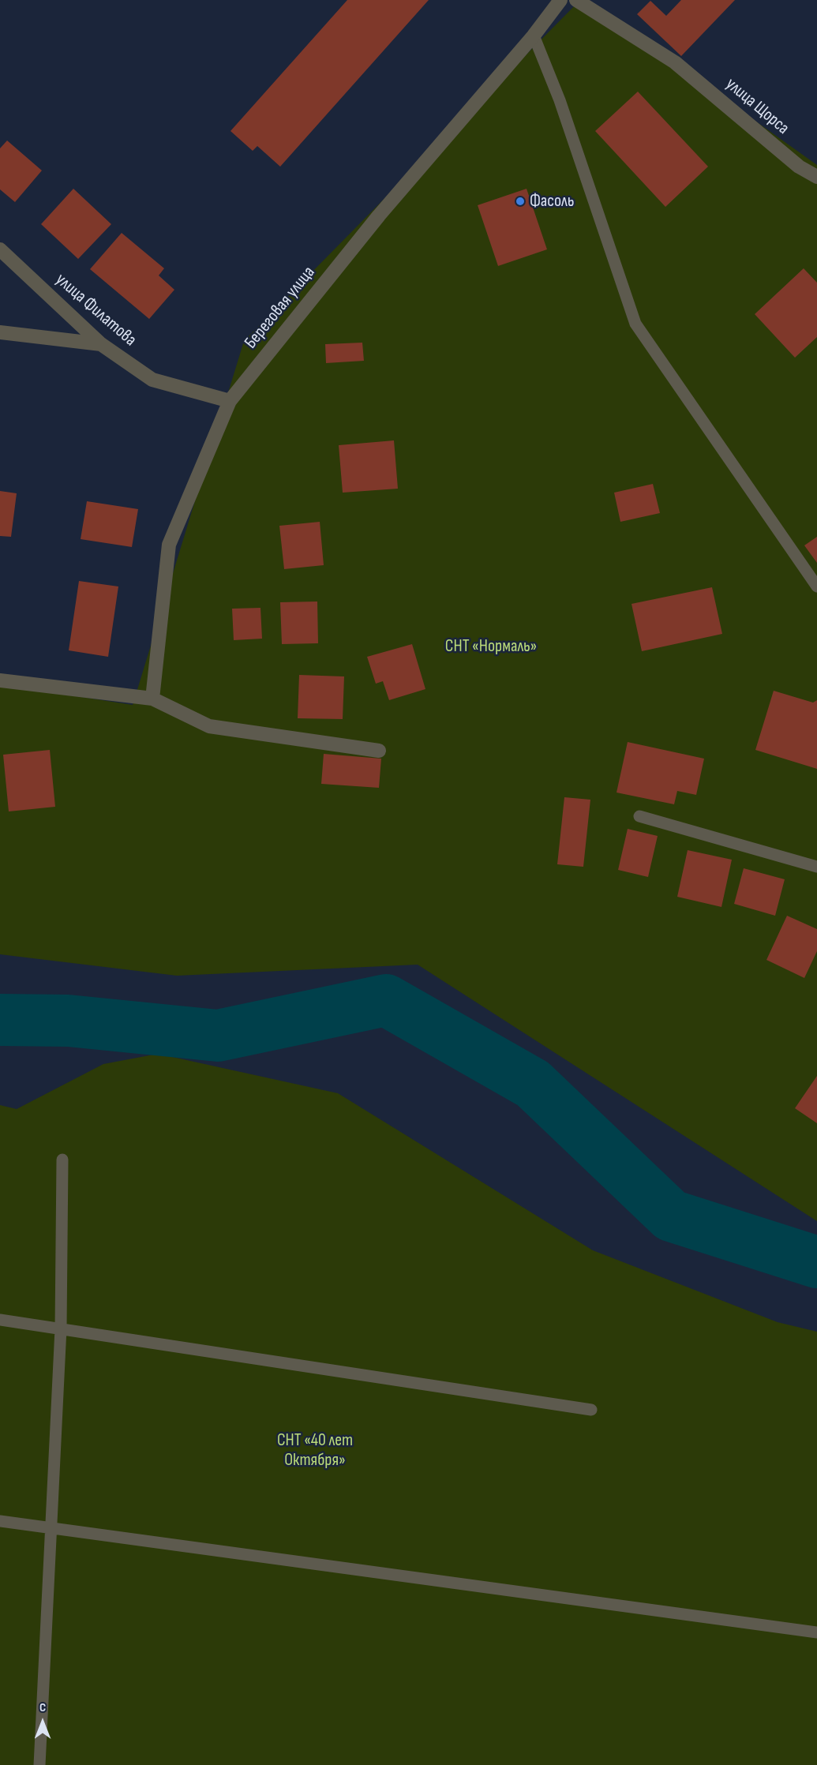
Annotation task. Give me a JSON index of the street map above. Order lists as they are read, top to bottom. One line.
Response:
{"streets":{"street":["улица Щорса","Береговая улица","улица Филатова"]},"crossings":[["Береговая улица","улица Филатова"]],"parks":["СНТ «Нормаль»","СНТ «40 лет Октября»"],"places":["Фасоль"],"north":"top"}
